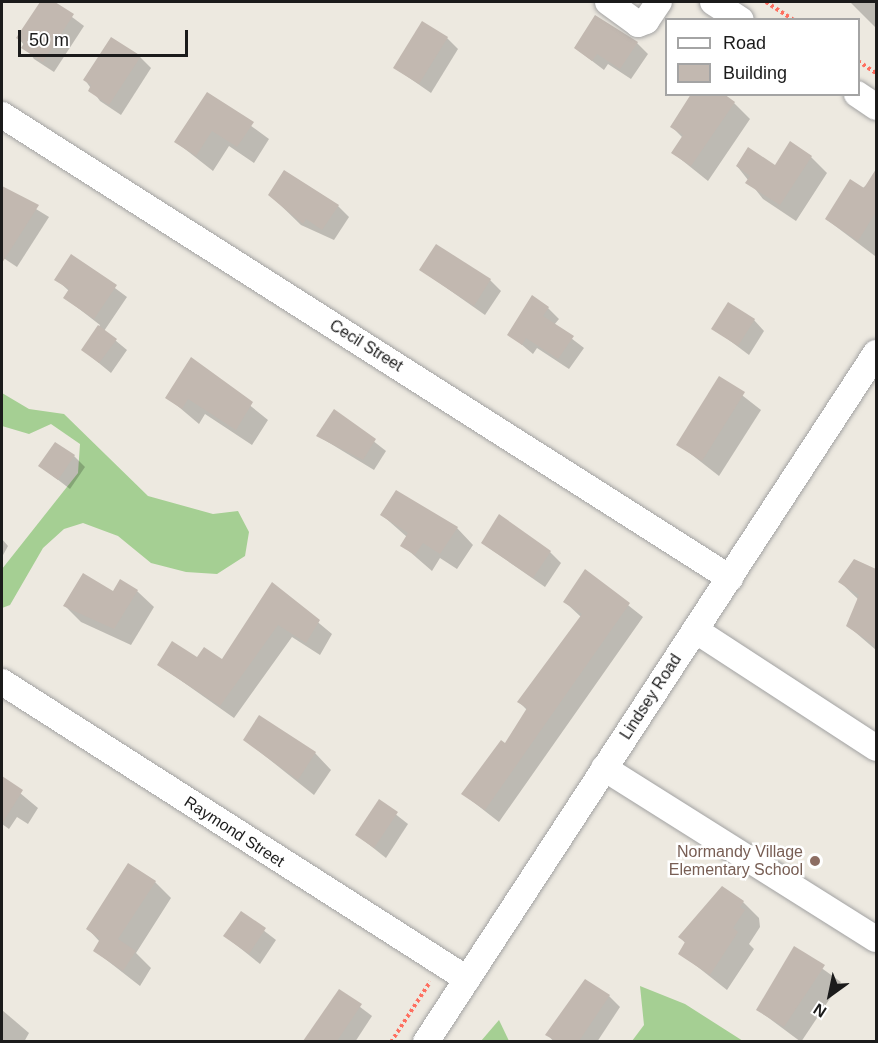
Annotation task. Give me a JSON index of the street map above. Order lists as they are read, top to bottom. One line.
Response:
{"streets":{"street":["Cecil Street","Lindsey Road","Raymond Street"]},"crossings":[["Cecil Street","Lindsey Road"],["Lindsey Road","Raymond Street"]],"places":["Normandy Village Elementary School"],"legend":["Road","Building"],"scale_bar":"50 m","north":"bottom left"}
